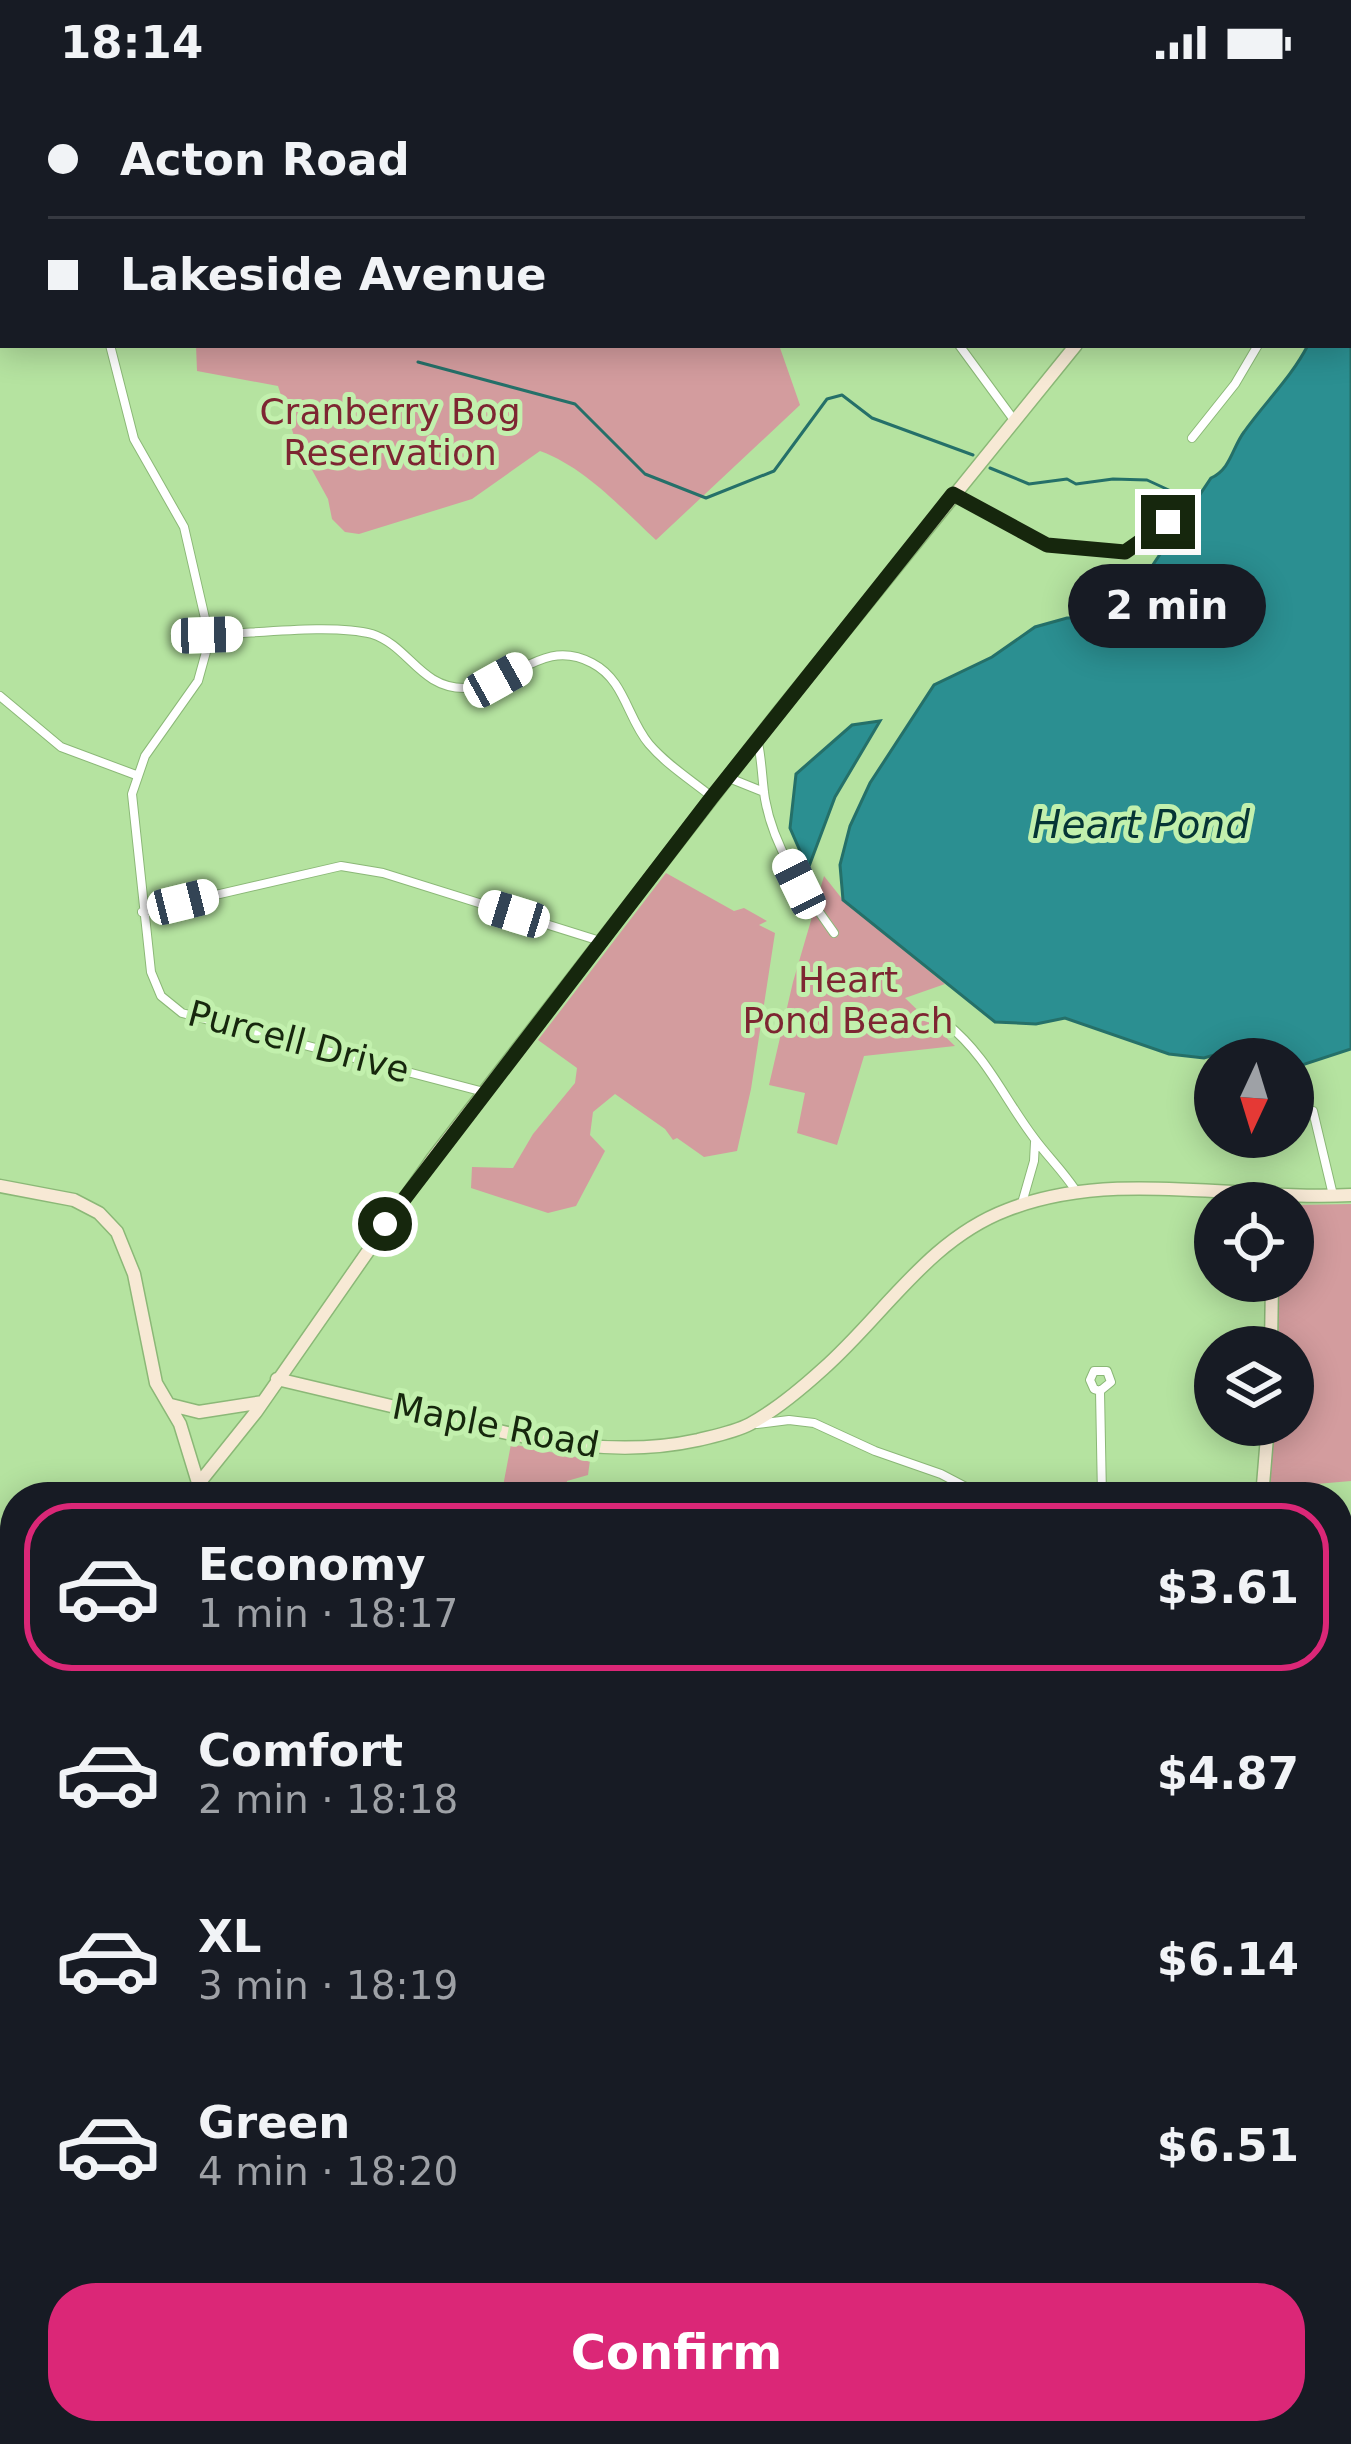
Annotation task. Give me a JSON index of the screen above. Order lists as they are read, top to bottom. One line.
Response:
{"streets":{"main road":["Maple Road"],"street":["Purcell Drive"]},"water":["Heart Pond"],"parks":["Cranberry Bog Reservation","Heart Pond Beach"],"north":"bottom","page":{"status":"18:14","banner":["Acton Road","Lakeside Avenue"],"bubble":"2 min","list":[{"name":"Economy","note":"1 min · 18:17","value":"$3.61"},{"name":"Comfort","note":"2 min · 18:18","value":"$4.87"},{"name":"XL","note":"3 min · 18:19","value":"$6.14"},{"name":"Green","note":"4 min · 18:20","value":"$6.51"}],"buttons":"Confirm"}}
